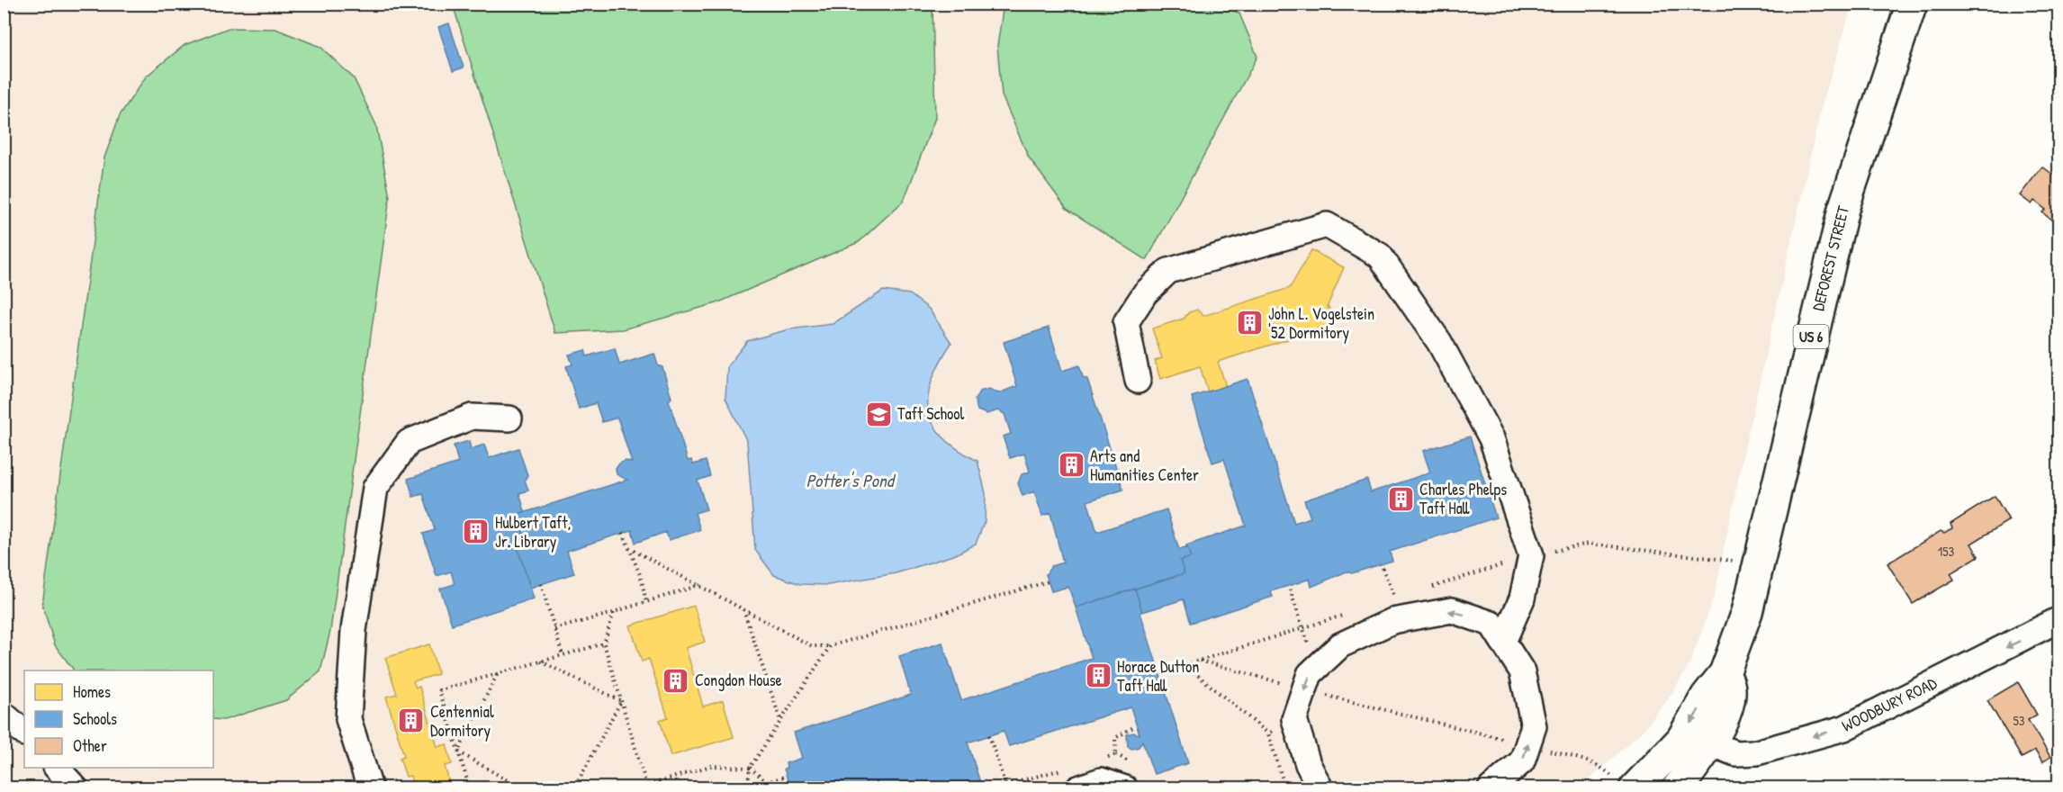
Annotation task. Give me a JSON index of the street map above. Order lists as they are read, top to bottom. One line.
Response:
{"streets":{"main road":["DEFOREST STREET","US 6"],"street":["WOODBURY ROAD"]},"crossings":[["DEFOREST STREET","US 6"]],"one_way":["WOODBURY ROAD"],"water":["Potter's Pond"],"places":{"building":["John L. Vogelstein '52 Dormitory","Arts and Humanities Center","Charles Phelps Taft Hall","Hulbert Taft, Jr. Library","Horace Dutton Taft Hall","Congdon House","Centennial Dormitory"],"school or university":["Taft School"]},"house_numbers":["153","53"],"legend":["Homes","Schools","Other"]}
